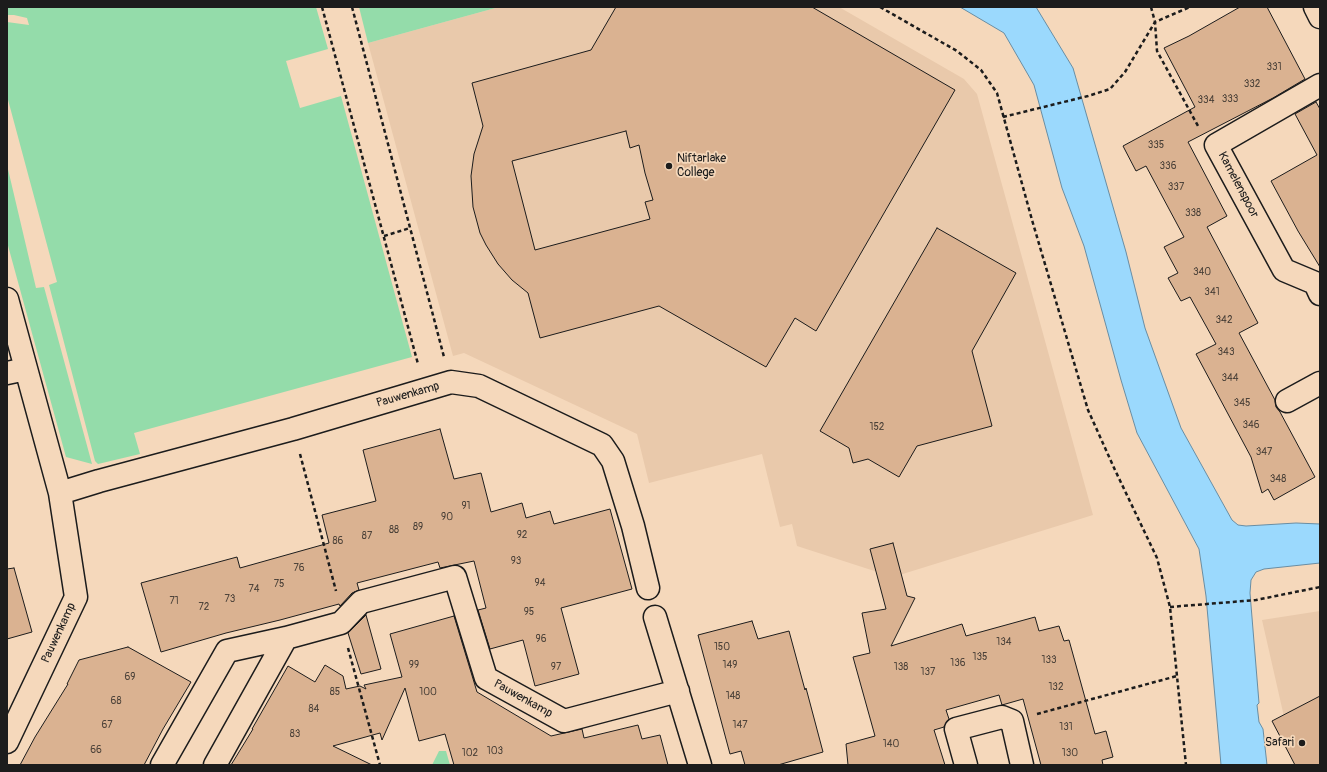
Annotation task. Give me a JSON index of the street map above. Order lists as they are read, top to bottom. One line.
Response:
{"streets":{"street":["Kamelenspoor","Pauwenkamp"]},"places":["Niftarlake College","Safari"],"house_numbers":["331","332","333","334","335","336","337","338","340","341","342","343","344","345","346","152","347","348","91","90","89","88","92","87","86","93","76","94","75","74","73","71","72","95","96","134","150","135","133","136","99","149","97","138","137","69","132","85","100","148","68","84","67","147","131","83","140","66","103","102","130"]}
